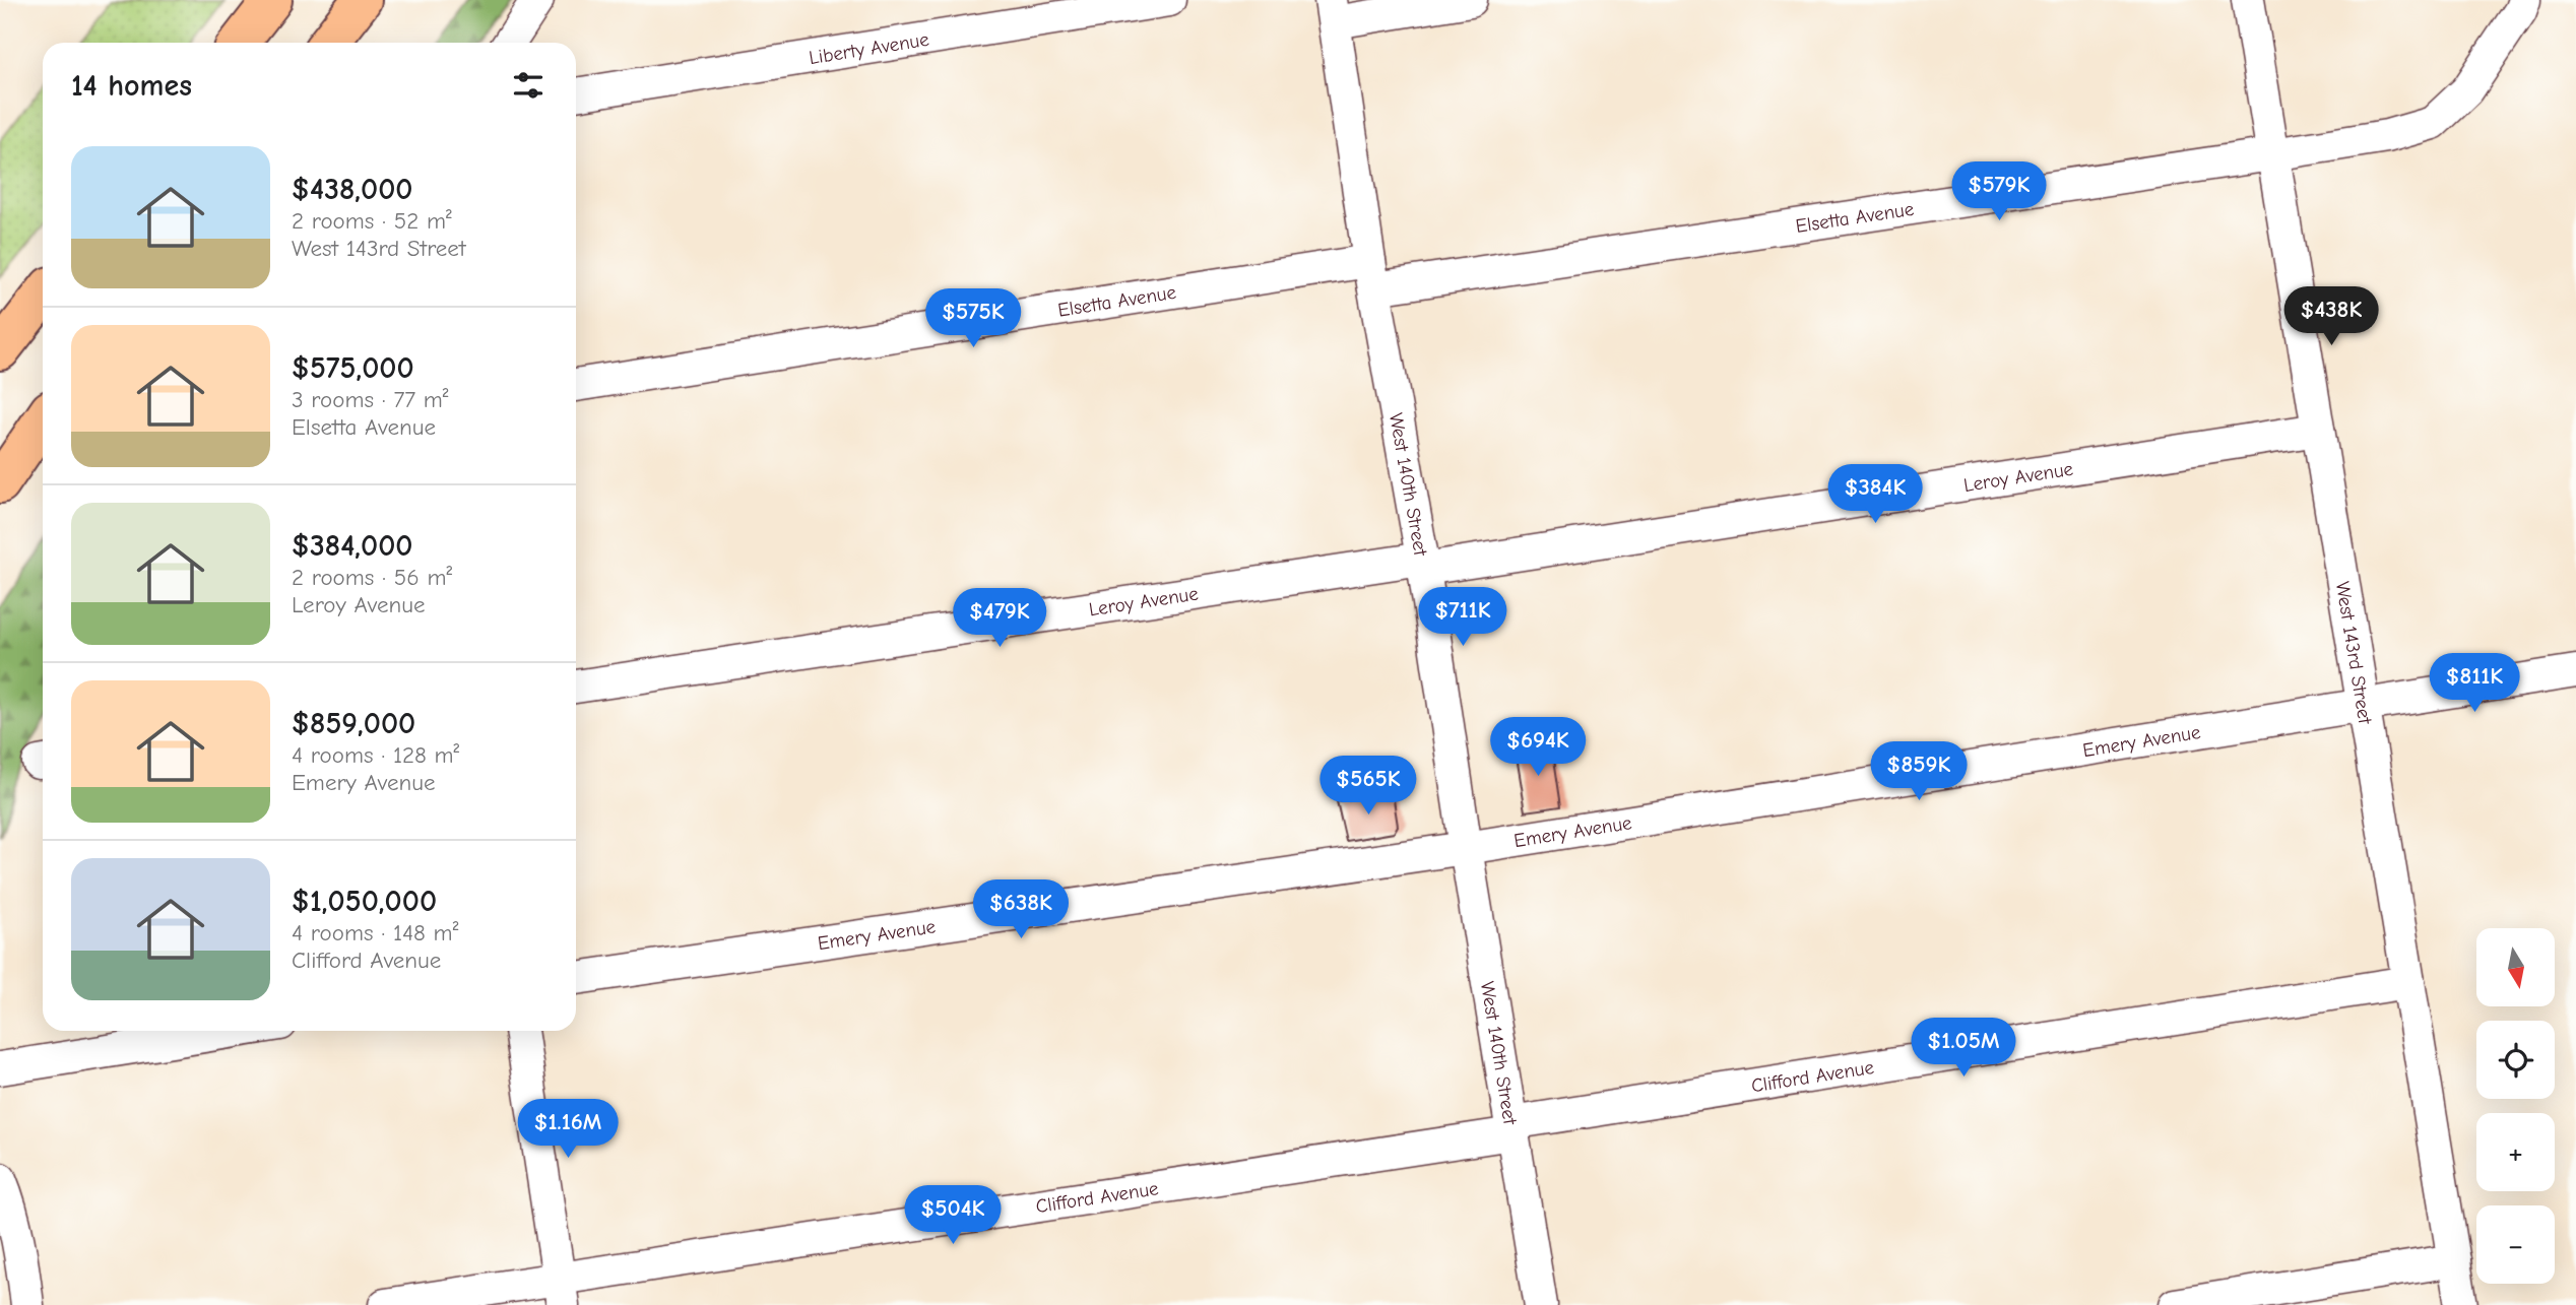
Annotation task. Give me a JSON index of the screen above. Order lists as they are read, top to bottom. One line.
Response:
{"streets":{"street":["Liberty Avenue","Elsetta Avenue","Leroy Avenue","West 140th Street","West 143rd Street","Emery Avenue","Clifford Avenue"]},"crossings":[["Elsetta Avenue","West 140th Street"],["Elsetta Avenue","West 143rd Street"],["Leroy Avenue","West 140th Street"],["Leroy Avenue","West 143rd Street"],["West 140th Street","Emery Avenue"],["West 140th Street","Clifford Avenue"],["West 143rd Street","Emery Avenue"],["West 143rd Street","Clifford Avenue"]],"north":"bottom","page":{"heading":"14 homes","list":[{"name":"$438,000","note":"2 rooms · 52 m² · West 143rd Street"},{"name":"$575,000","note":"3 rooms · 77 m² · Elsetta Avenue"},{"name":"$384,000","note":"2 rooms · 56 m² · Leroy Avenue"},{"name":"$859,000","note":"4 rooms · 128 m² · Emery Avenue"},{"name":"$1,050,000","note":"4 rooms · 148 m² · Clifford Avenue"}],"price":["$579K","$438K","$575K","$384K","$711K","$479K","$811K","$694K","$859K","$565K","$638K","$1.05M","$1.16M","$504K"],"map_buttons":["+","−"]}}
